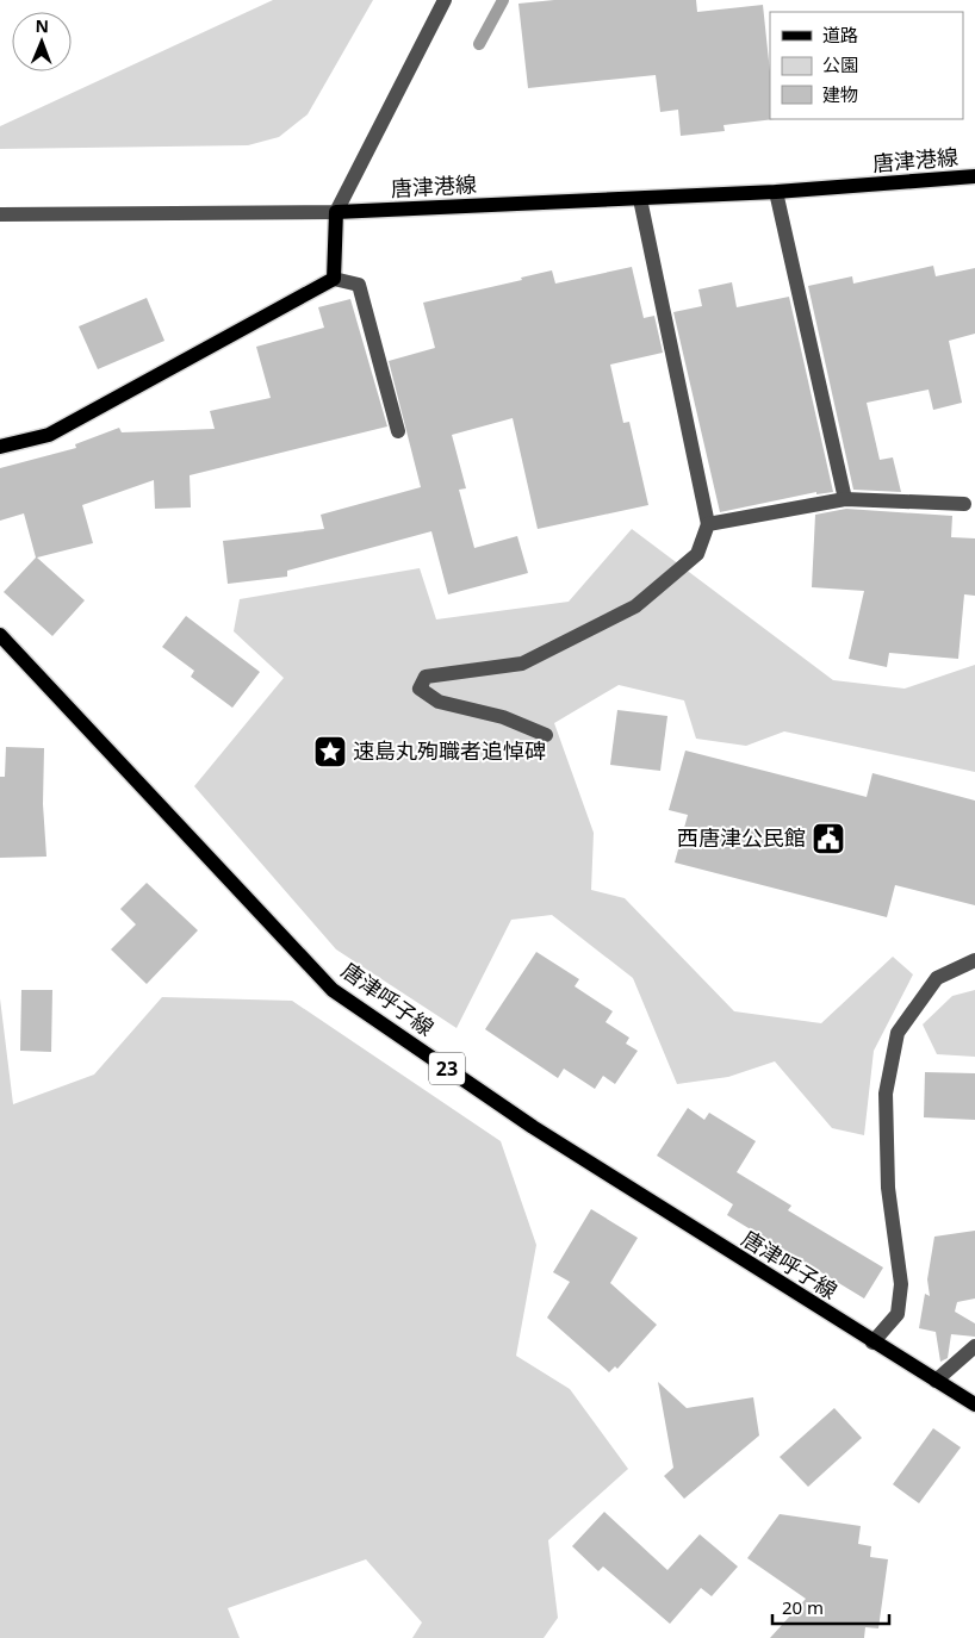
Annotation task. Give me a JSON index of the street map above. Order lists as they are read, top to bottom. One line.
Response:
{"streets":{"main road":["唐津港線","唐津呼子線","23"]},"places":{"place":["速島丸殉職者追悼碑"],"public building":["西唐津公民館"]},"legend":["道路","公園","建物"],"scale_bar":"20 m","north":"top"}
